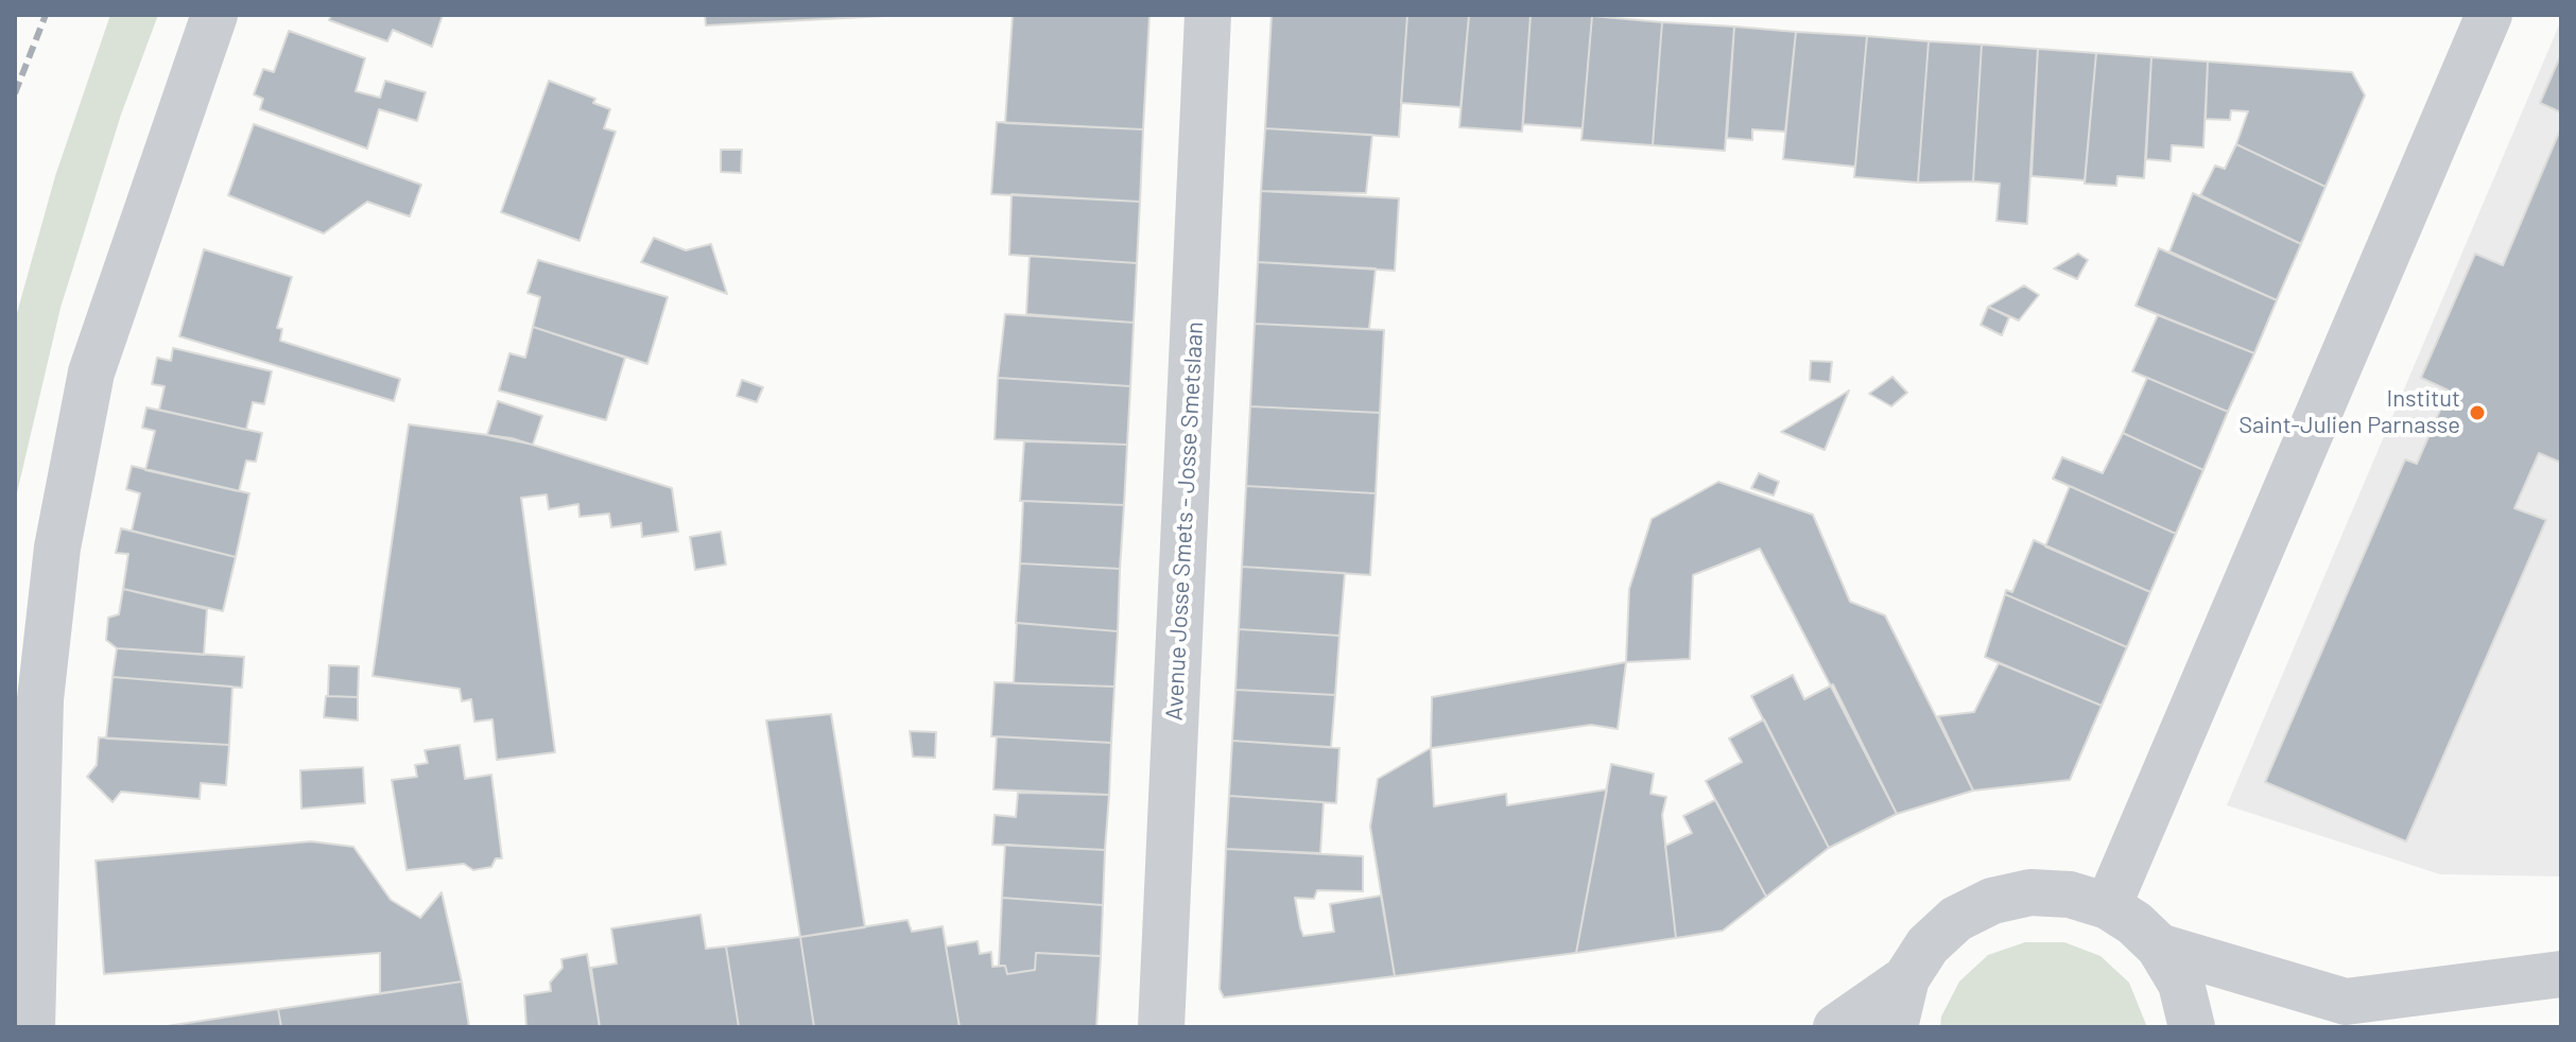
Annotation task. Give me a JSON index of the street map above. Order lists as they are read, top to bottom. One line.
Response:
{"streets":{"street":["Avenue Josse Smets - Josse Smetslaan"]},"places":["Institut Saint-Julien Parnasse"]}
